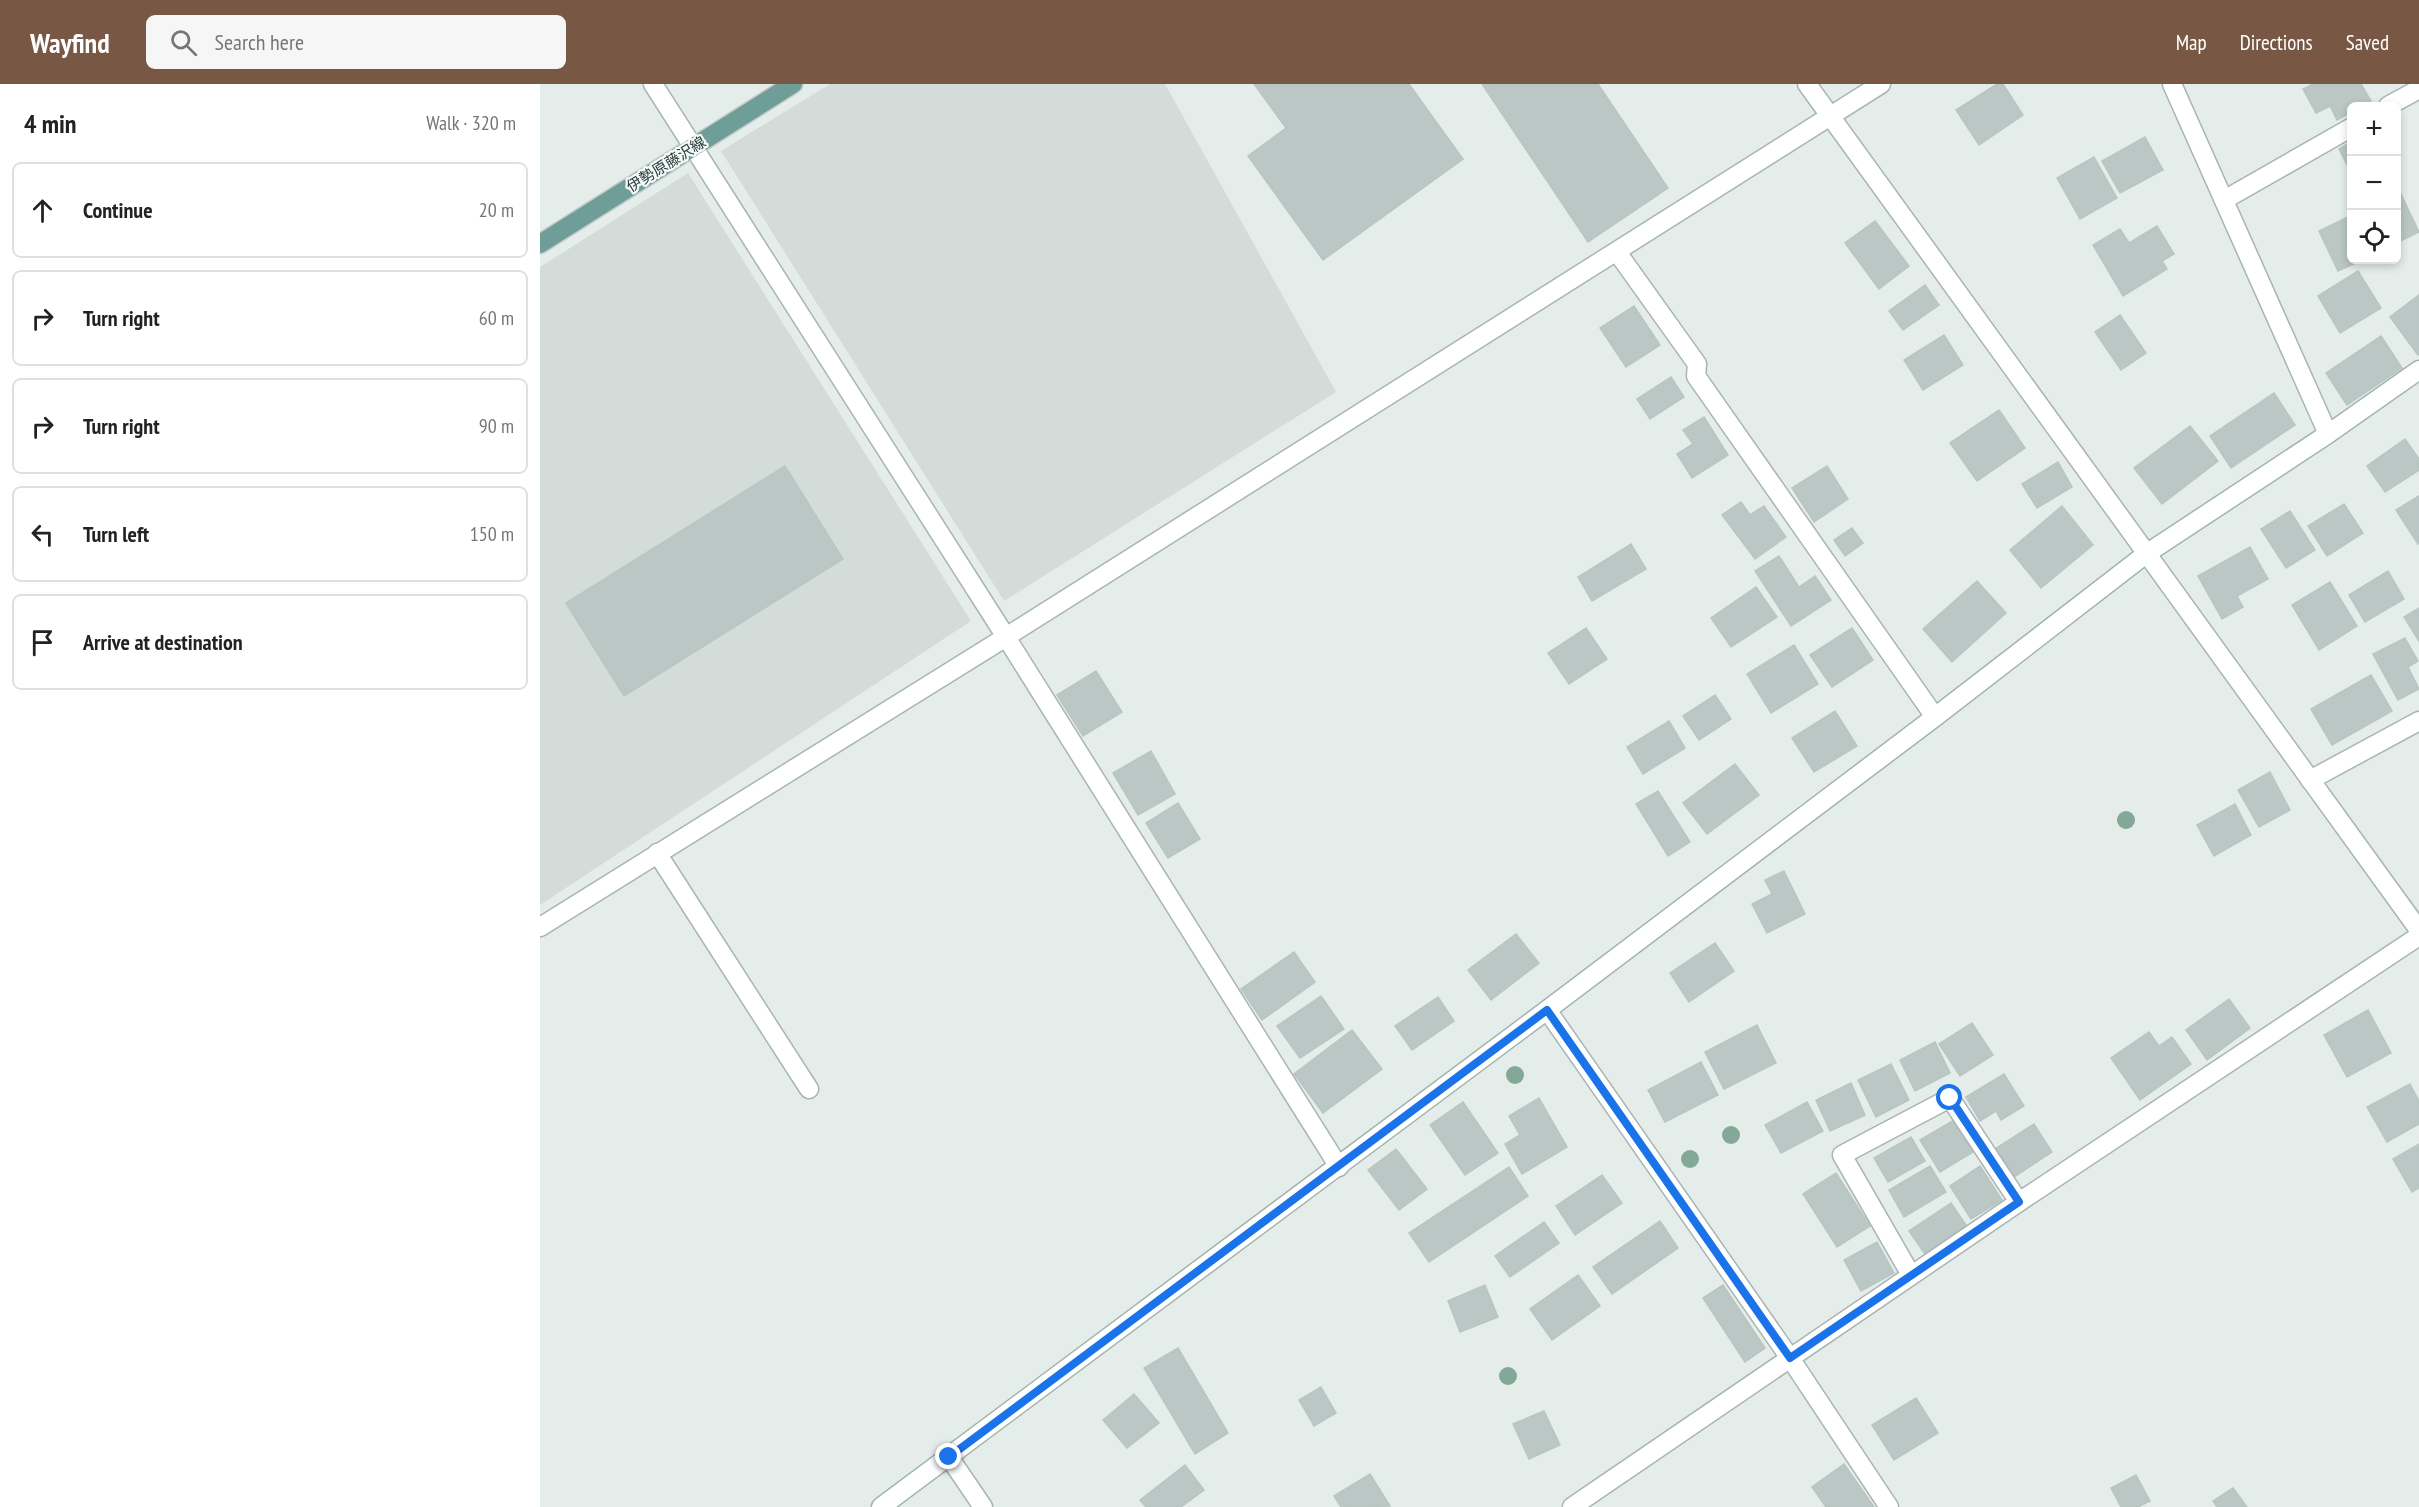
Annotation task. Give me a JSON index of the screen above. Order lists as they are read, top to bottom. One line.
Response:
{"streets":{"main road":["伊勢原藤沢線"]},"page":{"header":"Wayfind","search":"Search here","nav":["Map","Directions","Saved"],"heading":["4 min","Walk · 320 m"],"map_buttons":["+","−"],"list":[["Continue","20 m"],["Turn right","60 m"],["Turn right","90 m"],["Turn left","150 m"],"Arrive at destination"]}}
